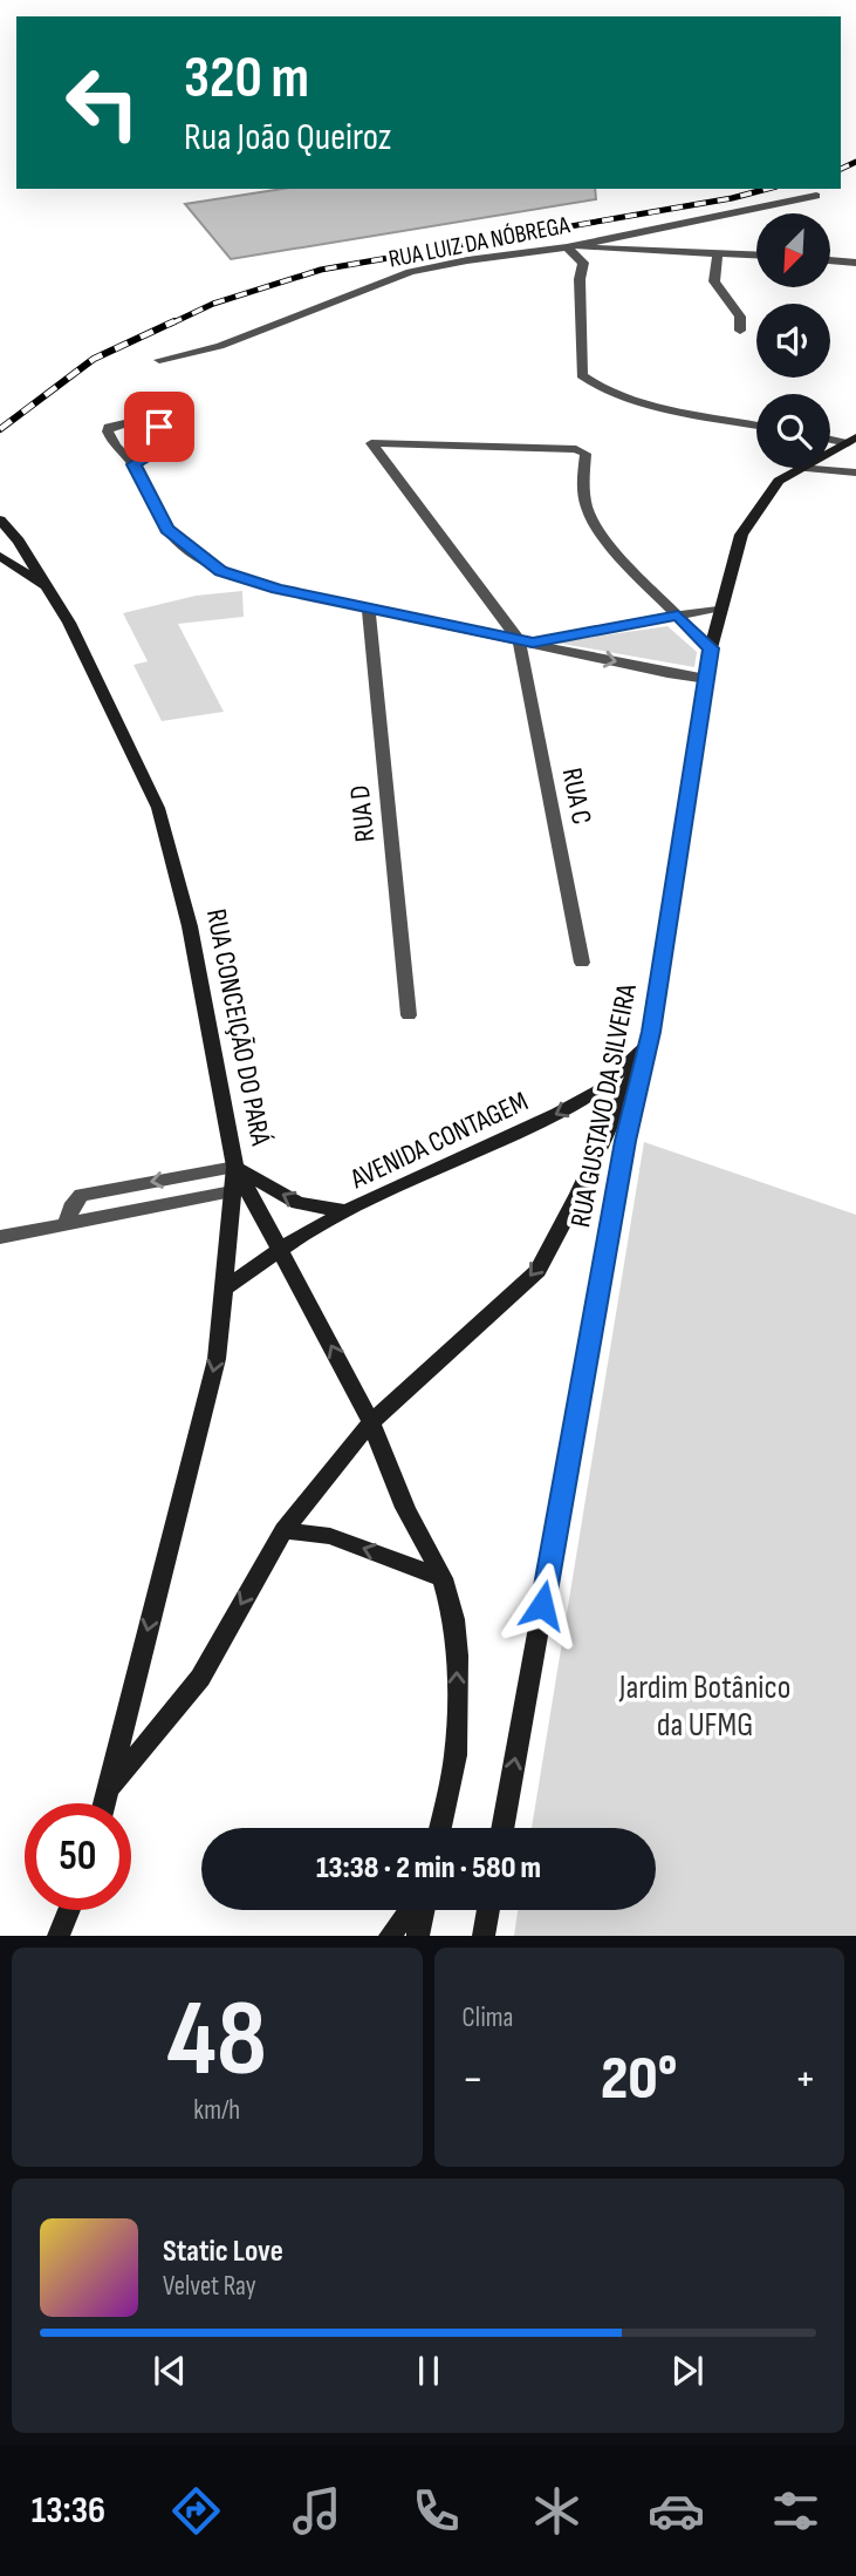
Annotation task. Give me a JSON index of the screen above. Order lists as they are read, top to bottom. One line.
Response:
{"streets":{"main road":["RUA CONCEIÇÃO DO PARÁ","RUA GUSTAVO DA SILVEIRA","AVENIDA CONTAGEM"],"street":["RUA LUIZ DA NÓBREGA","RUA C","RUA D"]},"crossings":[["RUA CONCEIÇÃO DO PARÁ","AVENIDA CONTAGEM"],["RUA GUSTAVO DA SILVEIRA","AVENIDA CONTAGEM"]],"parks":["Jardim Botânico da UFMG"],"north":"bottom left","page":{"turn":["320 m","Rua João Queiroz"],"limit":"50","trip":"13:38 · 2 min · 580 m","tile":[["48","km/h"],"Clima"],"heat":["−","20°","+"],"song":["Static Love","Velvet Ray"],"tabs":"13:36"}}
